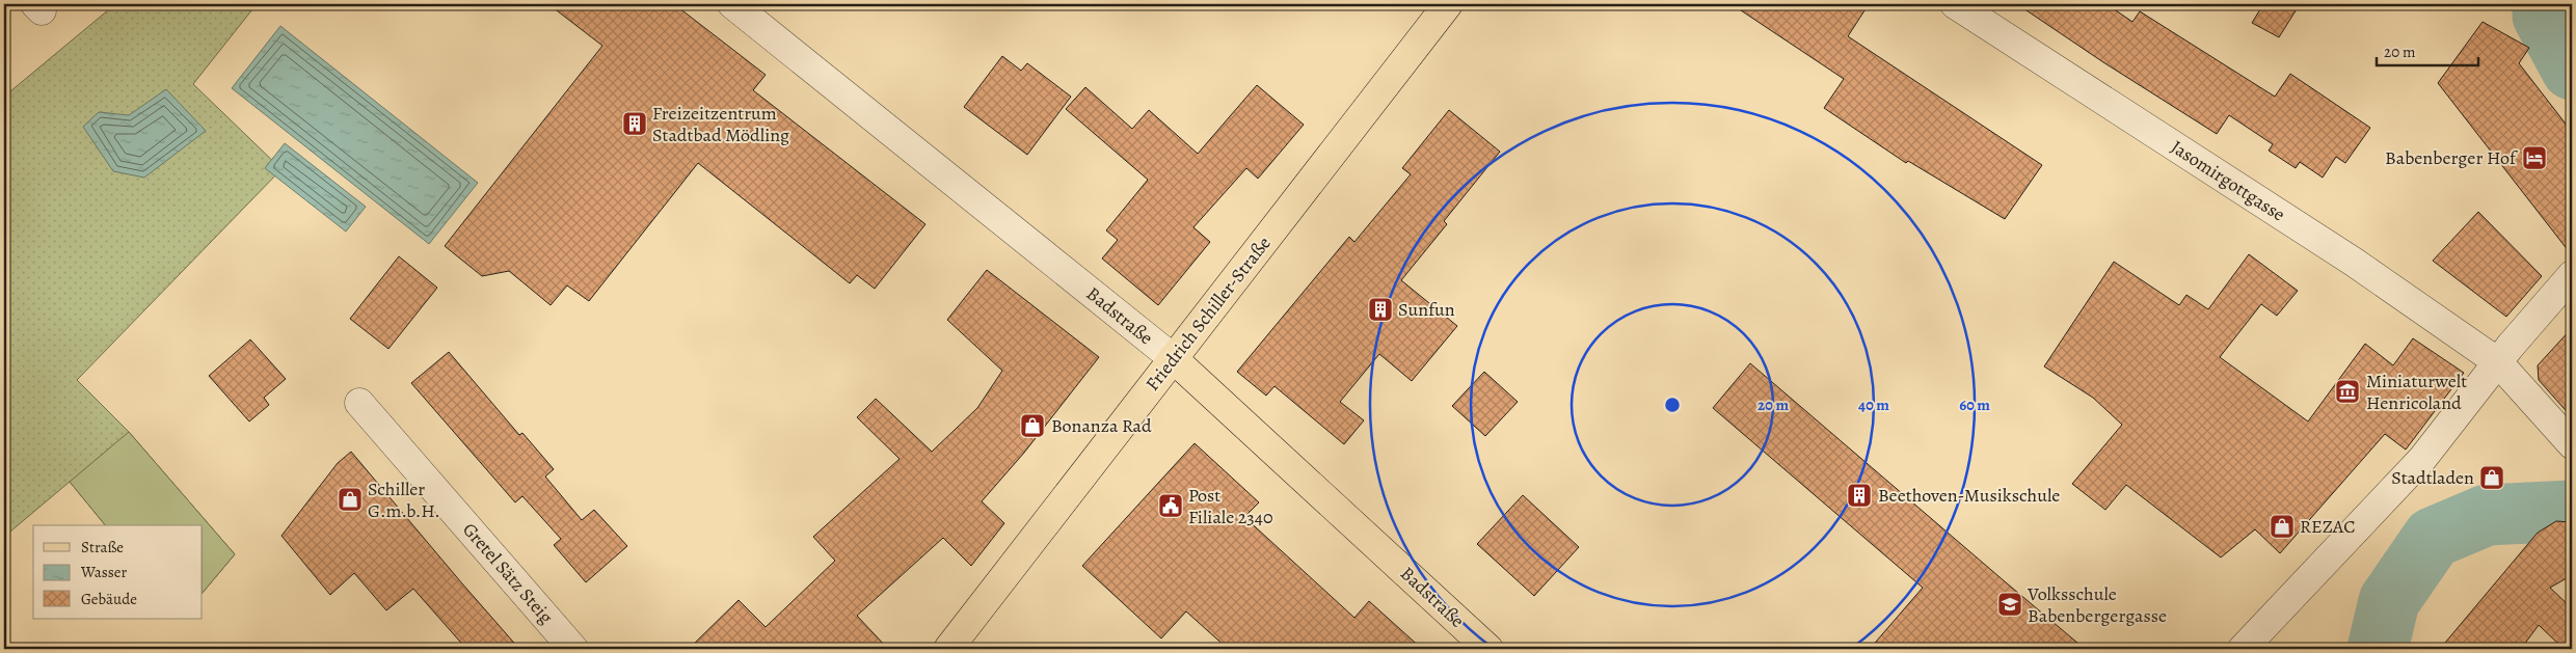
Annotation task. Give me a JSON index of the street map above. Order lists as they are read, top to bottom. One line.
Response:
{"streets":{"main road":["Friedrich Schiller-Straße","Badstraße"],"street":["Jasomirgottgasse","Gretel Sätz Steig"]},"crossings":[["Friedrich Schiller-Straße","Badstraße"]],"places":{"building":["Freizeitzentrum Stadtbad Mödling","Sunfun","Beethoven-Musikschule"],"hotel":["Babenberger Hof"],"museum":["Miniaturwelt Henricoland"],"shop":["Bonanza Rad","Stadtladen","Schiller G.m.b.H.","REZAC"],"public building":["Post Filiale 2340"],"school or university":["Volksschule Babenbergergasse"]},"legend":["Straße","Wasser","Gebäude"],"scale_bar":"20 m","rings":["20 m","40 m","60 m"]}
